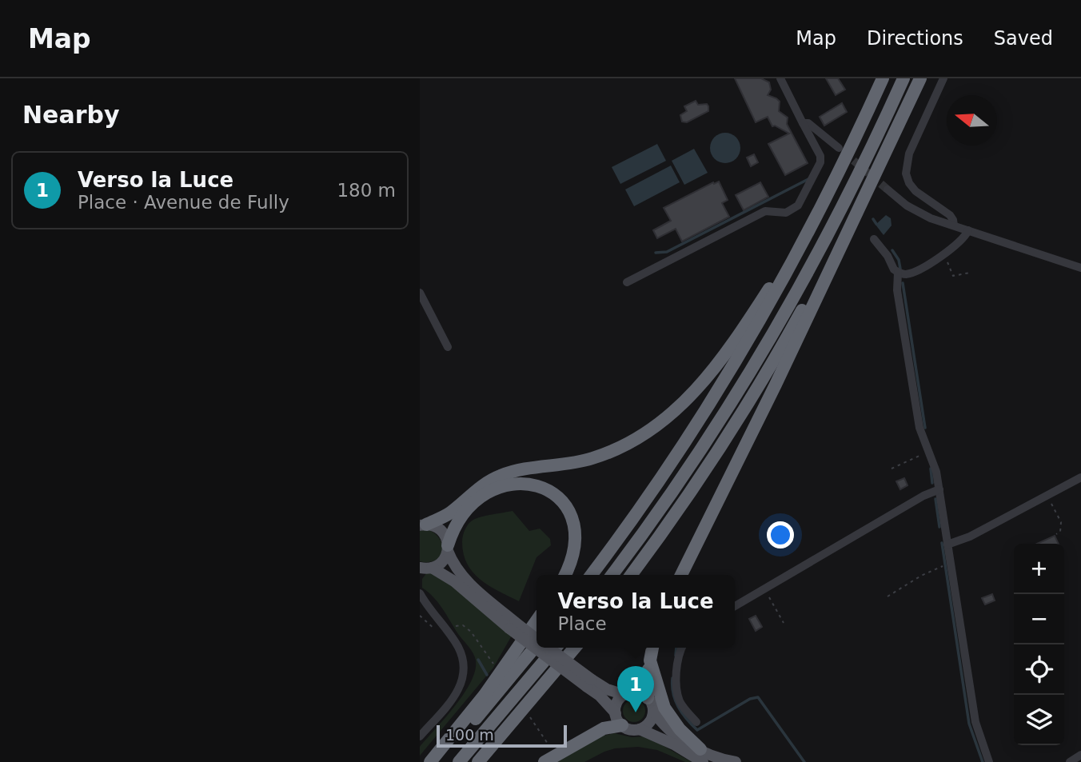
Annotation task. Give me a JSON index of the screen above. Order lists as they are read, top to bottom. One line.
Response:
{"scale_bar":"100 m","north":"left","page":{"header":"Map","nav":["Map","Directions","Saved"],"heading":"Nearby","list":[{"mark":"1","name":"Verso la Luce","note":"Place · Avenue de Fully","value":"180 m"}],"map_buttons":["+","−"],"popup":["Verso la Luce","Place"],"pins":"1","scale":"100 m"}}
